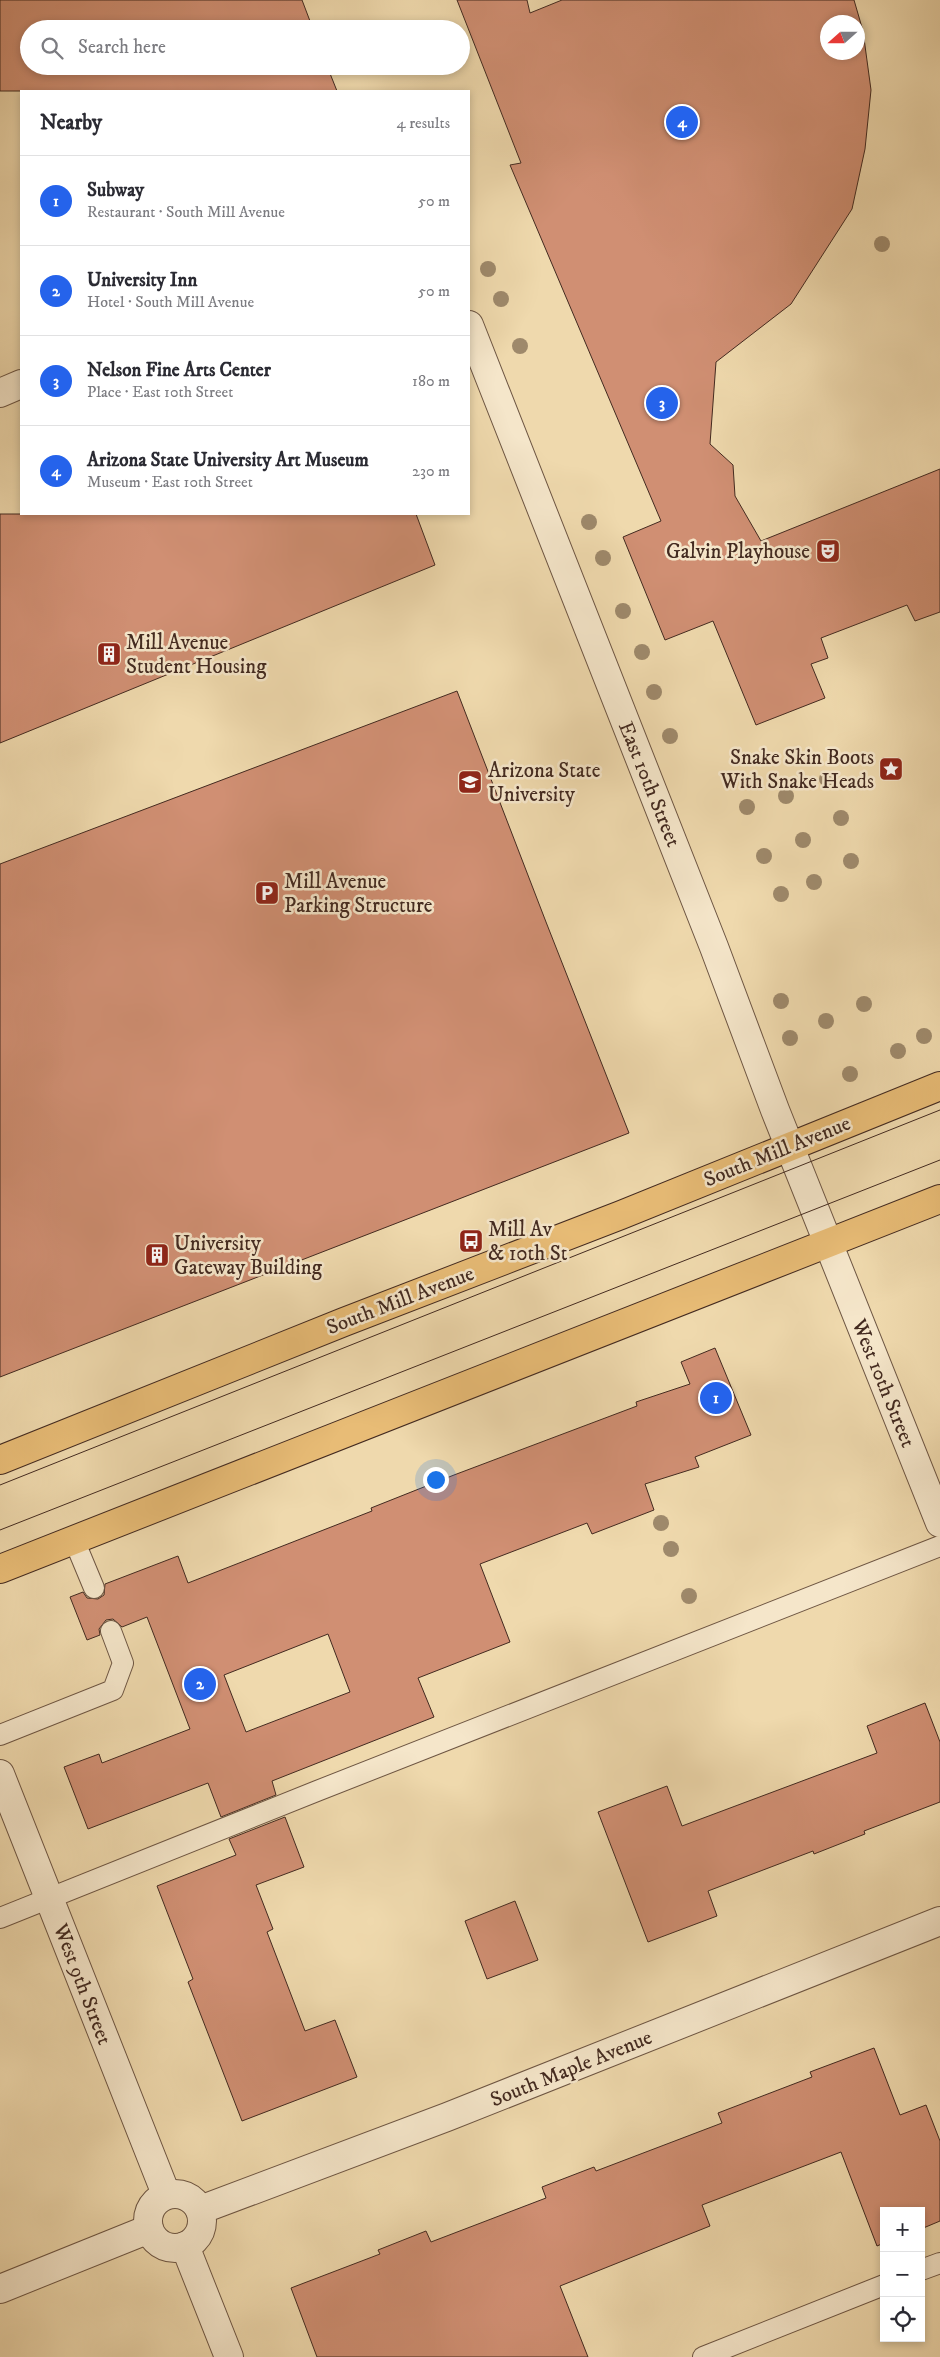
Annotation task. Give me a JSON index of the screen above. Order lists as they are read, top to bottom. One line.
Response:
{"streets":{"main road":["South Mill Avenue"],"street":["East 10th Street","West 10th Street","West 9th Street","South Maple Avenue"]},"crossings":[["East 10th Street","South Mill Avenue"],["East 10th Street","West 10th Street"],["West 9th Street","South Maple Avenue"]],"places":{"theatre":["Galvin Playhouse"],"building":["Mill Avenue Student Housing","University Gateway Building"],"place":["Snake Skin Boots With Snake Heads"],"school or university":["Arizona State University"],"parking":["Mill Avenue Parking Structure"],"bus stop":["Mill Av & 10th St"]},"north":"left","page":{"search":"Search here","heading":["Nearby","4 results"],"pins":["4","3","1","2"],"list":[{"mark":"1","name":"Subway","note":"Restaurant · South Mill Avenue","value":"50 m"},{"mark":"2","name":"University Inn","note":"Hotel · South Mill Avenue","value":"50 m"},{"mark":"3","name":"Nelson Fine Arts Center","note":"Place · East 10th Street","value":"180 m"},{"mark":"4","name":"Arizona State University Art Museum","note":"Museum · East 10th Street","value":"230 m"}],"map_buttons":["+","−"]}}
